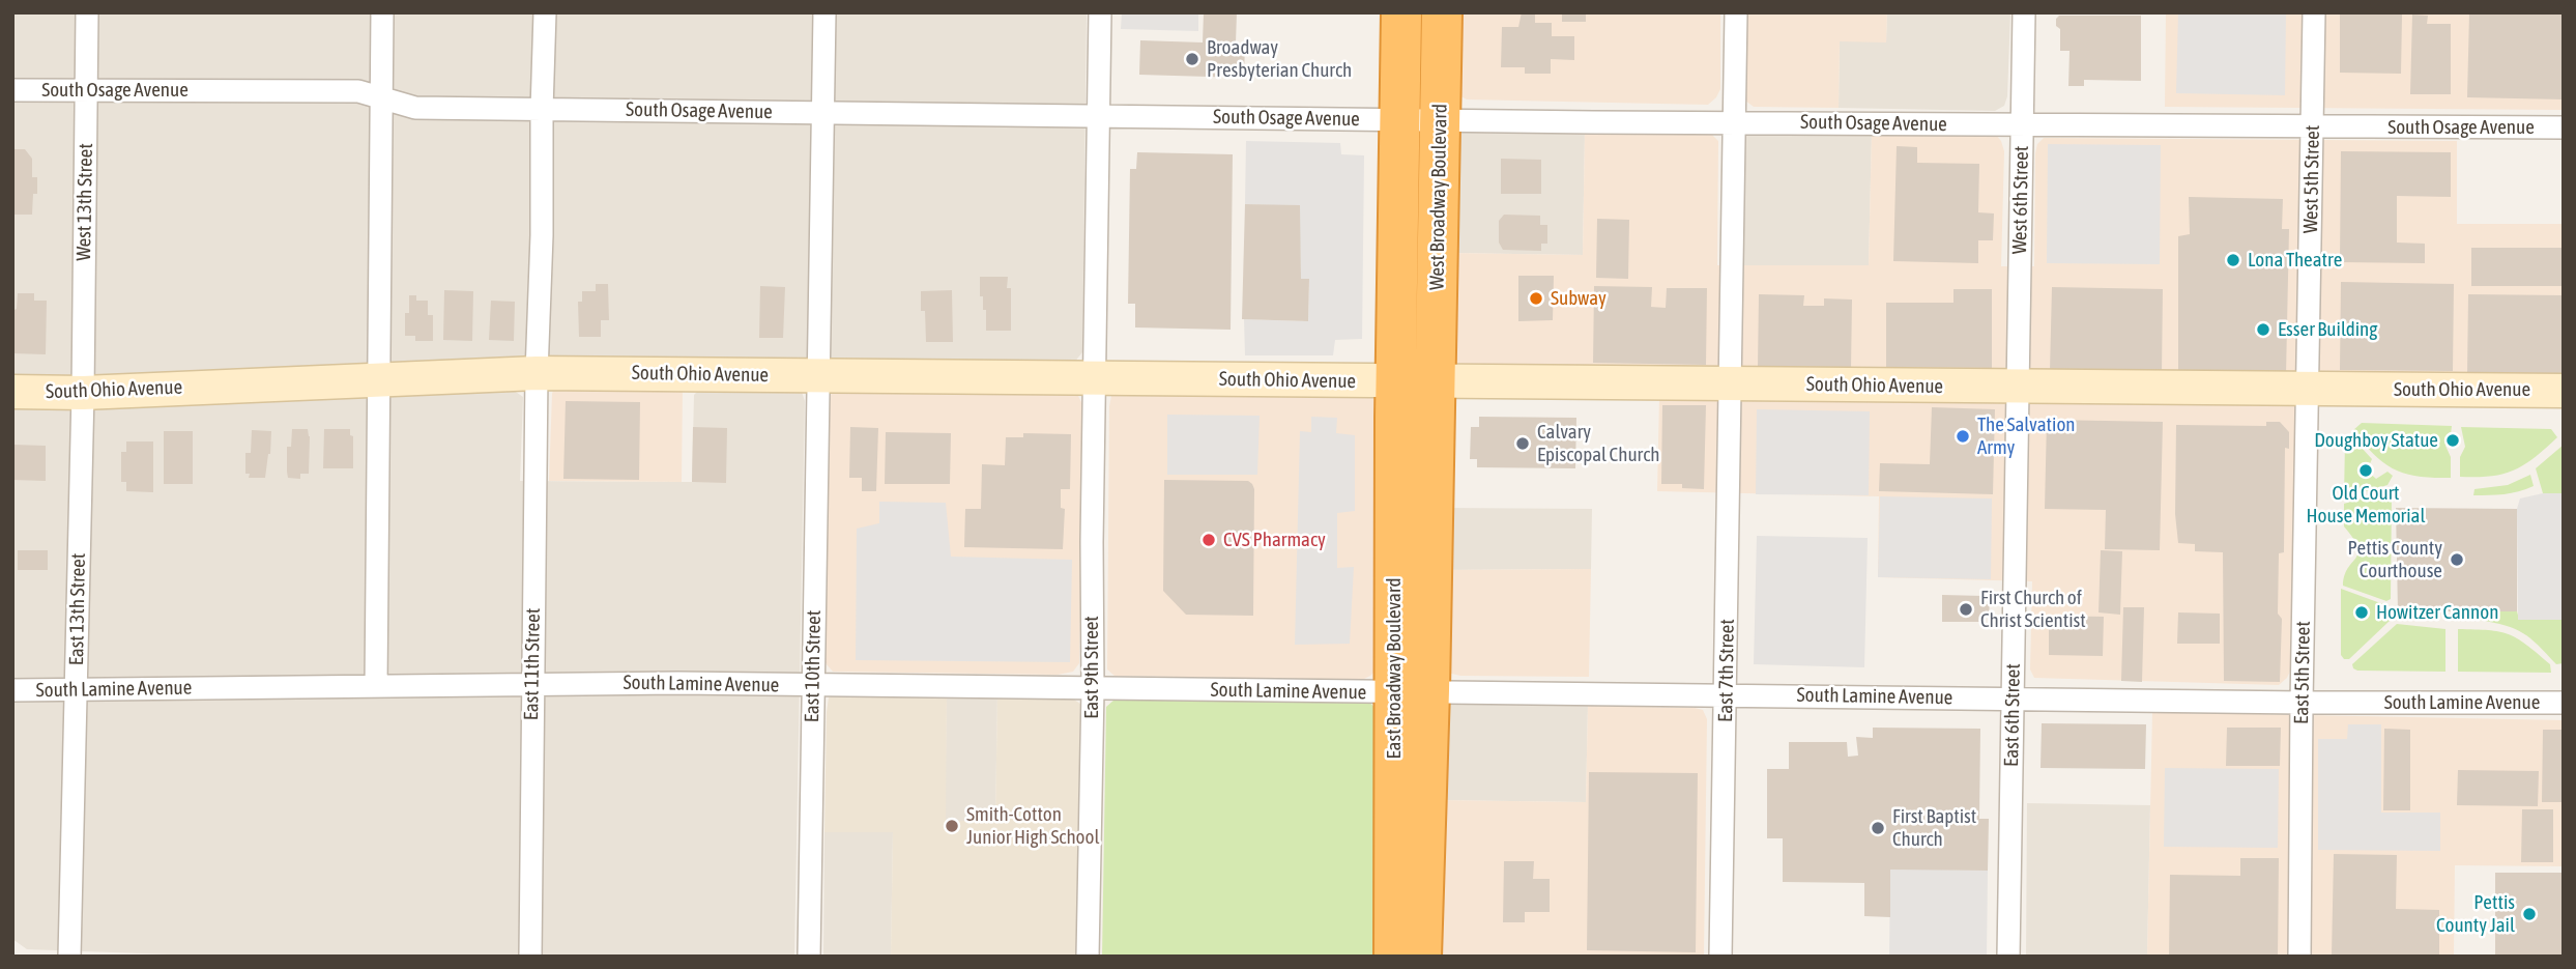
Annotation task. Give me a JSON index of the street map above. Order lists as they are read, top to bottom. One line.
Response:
{"streets":{"highway":["West Broadway Boulevard","East Broadway Boulevard"],"main road":["South Ohio Avenue"],"street":["South Osage Avenue","West 5th Street","West 6th Street","West 13th Street","East 13th Street","East 11th Street","East 10th Street","East 9th Street","East 7th Street","East 5th Street","South Lamine Avenue","East 6th Street"]},"crossings":[["South Osage Avenue","West 5th Street"],["South Osage Avenue","West Broadway Boulevard"],["South Osage Avenue","West 6th Street"],["South Osage Avenue","West 13th Street"],["South Osage Avenue","East 11th Street"],["South Osage Avenue","East 10th Street"],["South Osage Avenue","East 9th Street"],["South Osage Avenue","East 7th Street"],["West 5th Street","South Ohio Avenue"],["West 5th Street","East 5th Street"],["West Broadway Boulevard","South Ohio Avenue"],["West Broadway Boulevard","East Broadway Boulevard"],["West 6th Street","South Ohio Avenue"],["West 6th Street","East 6th Street"],["West 13th Street","South Ohio Avenue"],["West 13th Street","East 13th Street"],["South Ohio Avenue","East 13th Street"],["South Ohio Avenue","East 11th Street"],["South Ohio Avenue","East 10th Street"],["South Ohio Avenue","East 9th Street"],["South Ohio Avenue","East Broadway Boulevard"],["South Ohio Avenue","East 7th Street"],["South Ohio Avenue","East 5th Street"],["South Ohio Avenue","East 6th Street"],["East 13th Street","South Lamine Avenue"],["East 11th Street","South Lamine Avenue"],["East 10th Street","South Lamine Avenue"],["East 9th Street","South Lamine Avenue"],["East Broadway Boulevard","South Lamine Avenue"],["East 7th Street","South Lamine Avenue"],["East 5th Street","South Lamine Avenue"],["South Lamine Avenue","East 6th Street"]],"places":["Broadway Presbyterian Church","Lona Theatre","Subway","Esser Building","The Salvation Army","Doughboy Statue","Calvary Episcopal Church","Old Court House Memorial","CVS Pharmacy","Pettis County Courthouse","First Church of Christ Scientist","Howitzer Cannon","Smith-Cotton Junior High School","First Baptist Church","Pettis County Jail"]}
